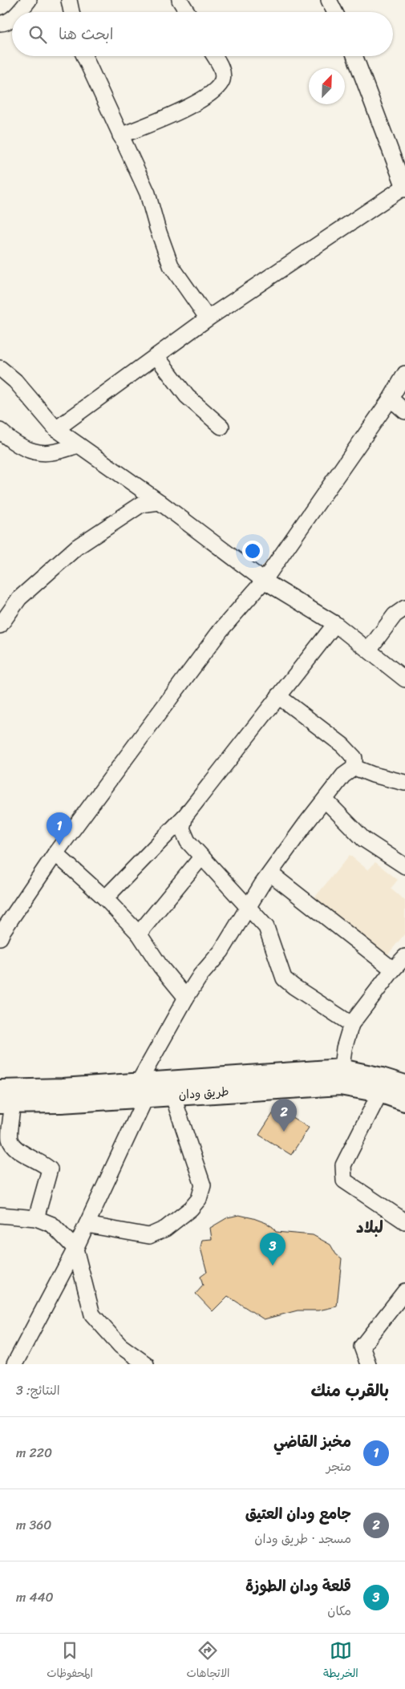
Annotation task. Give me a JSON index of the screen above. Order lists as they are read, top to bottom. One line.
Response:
{"streets":{"main road":["طريق ودان"]},"districts":["لبلاد"],"north":"top right","page":{"search":"ابحث هنا","pins":["1","2","3"],"heading":["بالقرب منك","النتائج: 3"],"list":[{"mark":"1","name":"مخبز القاضي","note":"متجر","value":"220 m"},{"mark":"2","name":"جامع ودان العتيق","note":"مسجد · طريق ودان","value":"360 m"},{"mark":"3","name":"قلعة ودان الطوزة","note":"مكان","value":"440 m"}],"nav":["الخريطة","الاتجاهات","المحفوظات"]}}
